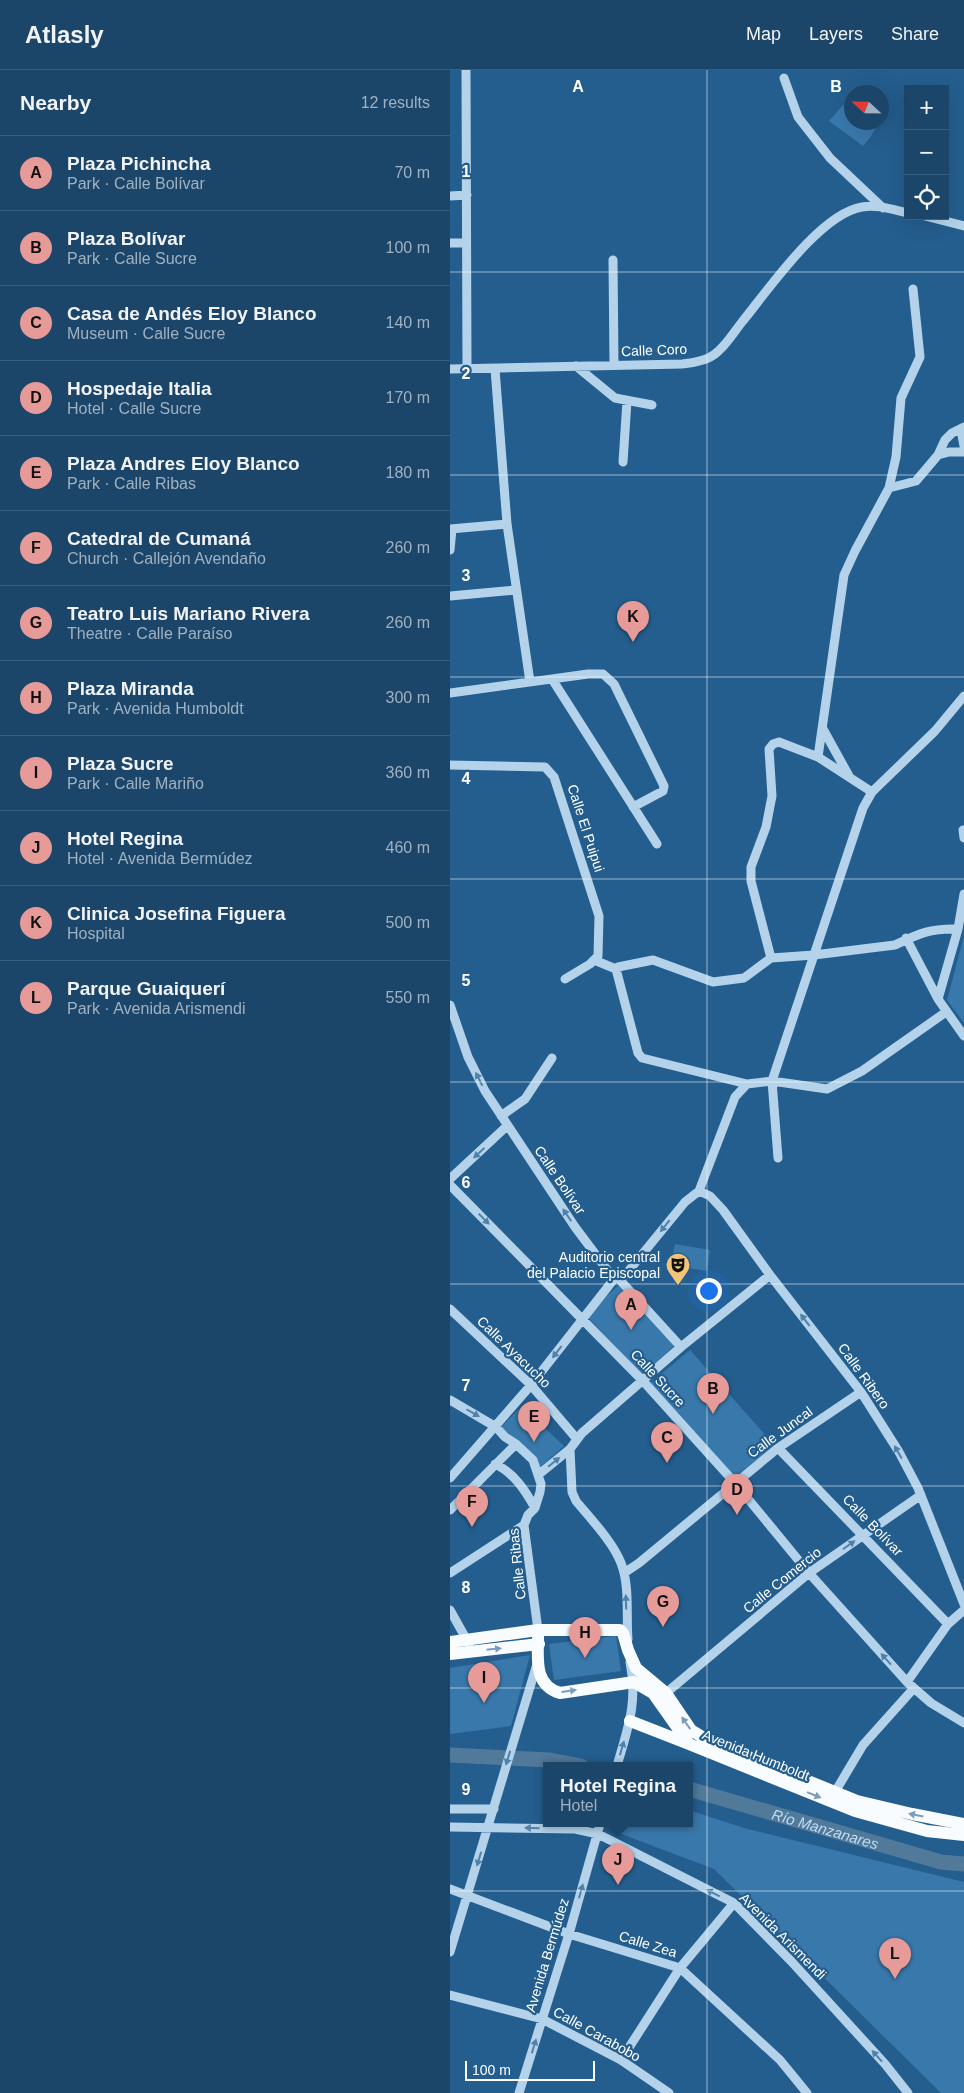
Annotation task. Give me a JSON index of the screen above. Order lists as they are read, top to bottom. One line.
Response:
{"streets":{"main road":["Avenida Humboldt"],"street":["Calle Coro","Calle El Puipui","Calle Bolívar","Calle Ayacucho","Calle Ribero","Calle Sucre","Calle Juncal","Calle Ribas","Calle Comercio","Avenida Arismendi","Calle Zea","Avenida Bermúdez","Calle Carabobo"]},"crossings":[["Calle Bolívar","Calle Juncal"],["Calle Bolívar","Calle Comercio"],["Calle Ribero","Calle Juncal"],["Calle Ribero","Calle Comercio"],["Calle Sucre","Calle Juncal"],["Calle Sucre","Calle Comercio"],["Calle Ribas","Avenida Humboldt"],["Calle Comercio","Avenida Humboldt"],["Avenida Arismendi","Avenida Bermúdez"],["Calle Zea","Avenida Bermúdez"],["Avenida Bermúdez","Calle Carabobo"]],"one_way":["Calle Bolívar","Calle Ribero","Avenida Arismendi","Avenida Bermúdez"],"water":["Río Manzanares"],"places":{"theatre":["Auditorio central del Palacio Episcopal"]},"scale_bar":"100 m","north":"left","page":{"header":"Atlasly","nav":["Map","Layers","Share"],"heading":["Nearby","12 results"],"map_buttons":["+","−"],"list":[{"mark":"A","name":"Plaza Pichincha","note":"Park · Calle Bolívar","value":"70 m"},{"mark":"B","name":"Plaza Bolívar","note":"Park · Calle Sucre","value":"100 m"},{"mark":"C","name":"Casa de Andés Eloy Blanco","note":"Museum · Calle Sucre","value":"140 m"},{"mark":"D","name":"Hospedaje Italia","note":"Hotel · Calle Sucre","value":"170 m"},{"mark":"E","name":"Plaza Andres Eloy Blanco","note":"Park · Calle Ribas","value":"180 m"},{"mark":"F","name":"Catedral de Cumaná","note":"Church · Callejón Avendaño","value":"260 m"},{"mark":"G","name":"Teatro Luis Mariano Rivera","note":"Theatre · Calle Paraíso","value":"260 m"},{"mark":"H","name":"Plaza Miranda","note":"Park · Avenida Humboldt","value":"300 m"},{"mark":"I","name":"Plaza Sucre","note":"Park · Calle Mariño","value":"360 m"},{"mark":"J","name":"Hotel Regina","note":"Hotel · Avenida Bermúdez","value":"460 m"},{"mark":"K","name":"Clinica Josefina Figuera","note":"Hospital","value":"500 m"},{"mark":"L","name":"Parque Guaiquerí","note":"Park · Avenida Arismendi","value":"550 m"}],"pins":["K","A","B","E","C","D","F","G","H","I","J","L"],"popup":["Hotel Regina","Hotel"],"scale":"100 m"},"grid":{"columns":["A","B"],"rows":["1","2","3","4","5","6","7","8","9"]}}
